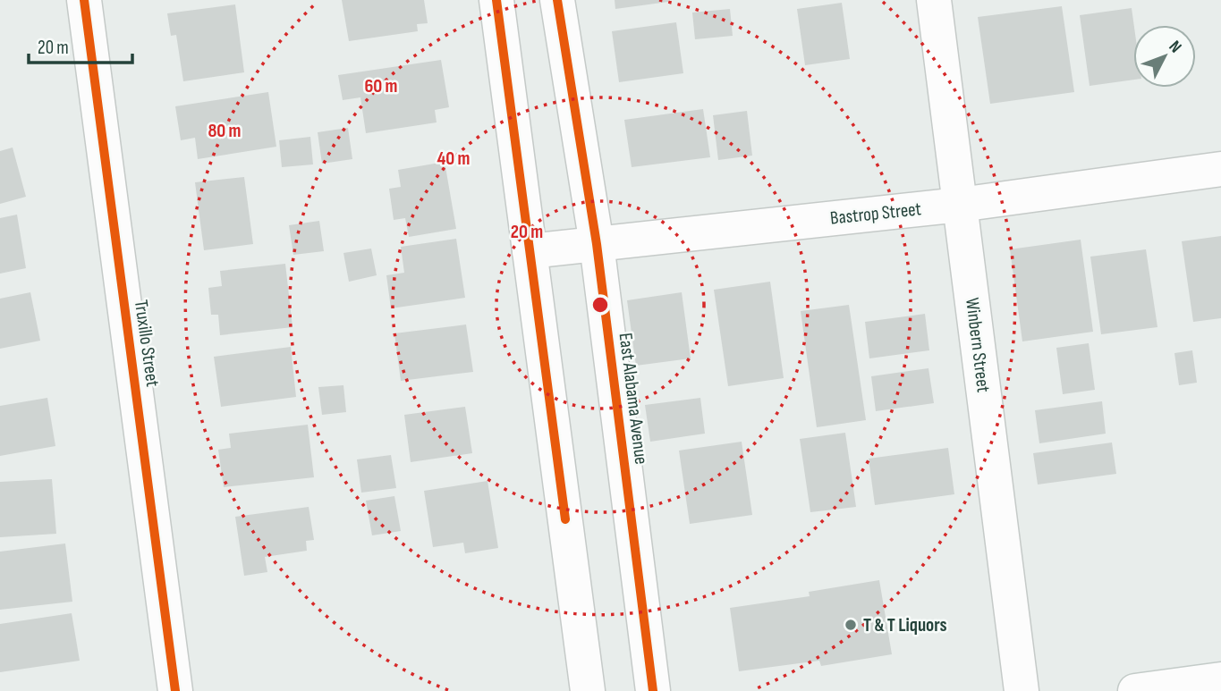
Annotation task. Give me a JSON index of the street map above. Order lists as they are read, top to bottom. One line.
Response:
{"streets":{"street":["Bastrop Street","Truxillo Street","Winbern Street","East Alabama Avenue"]},"crossings":[["Bastrop Street","Winbern Street"],["Bastrop Street","East Alabama Avenue"]],"places":["T & T Liquors"],"scale_bar":"20 m","north":"top right","rings":["60 m","80 m","40 m","20 m"]}
